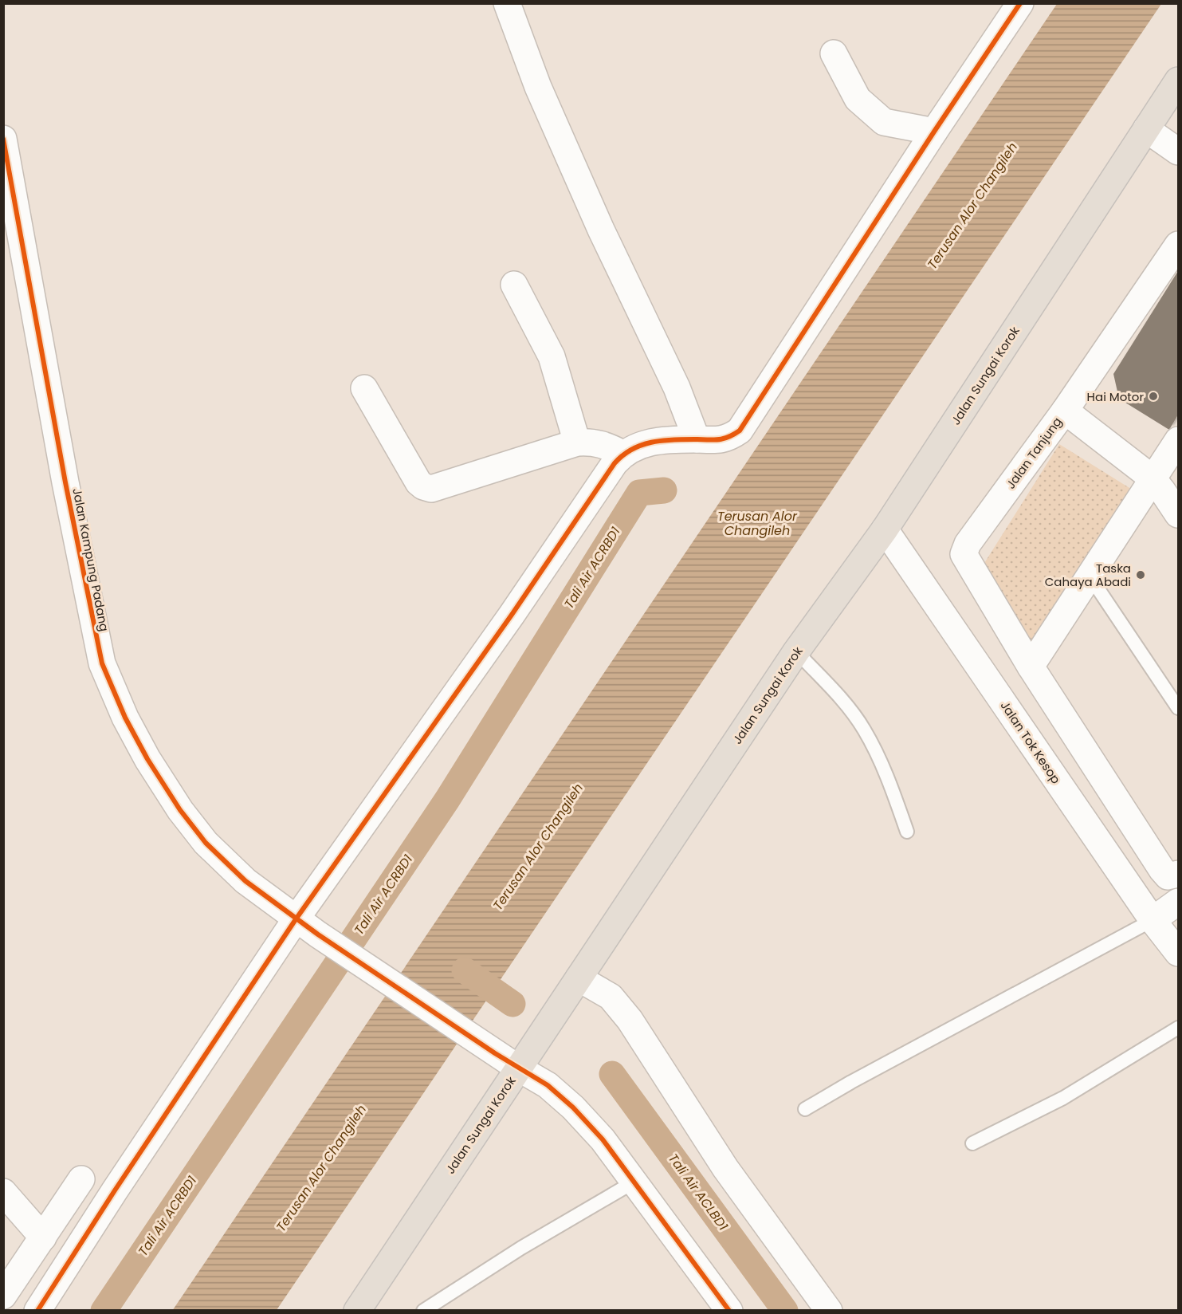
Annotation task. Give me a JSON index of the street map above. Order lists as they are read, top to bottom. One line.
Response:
{"streets":{"main road":["Jalan Sungai Korok"],"street":["Jalan Tanjung","Jalan Kampung Padang","Jalan Tok Kesop"]},"crossings":[["Jalan Sungai Korok","Jalan Kampung Padang"],["Jalan Sungai Korok","Jalan Tok Kesop"]],"water":["Terusan Alor Changileh","Tali Air ACRBD1","Tali Air ACLBD1"],"places":["Hai Motor","Taska Cahaya Abadi"]}
